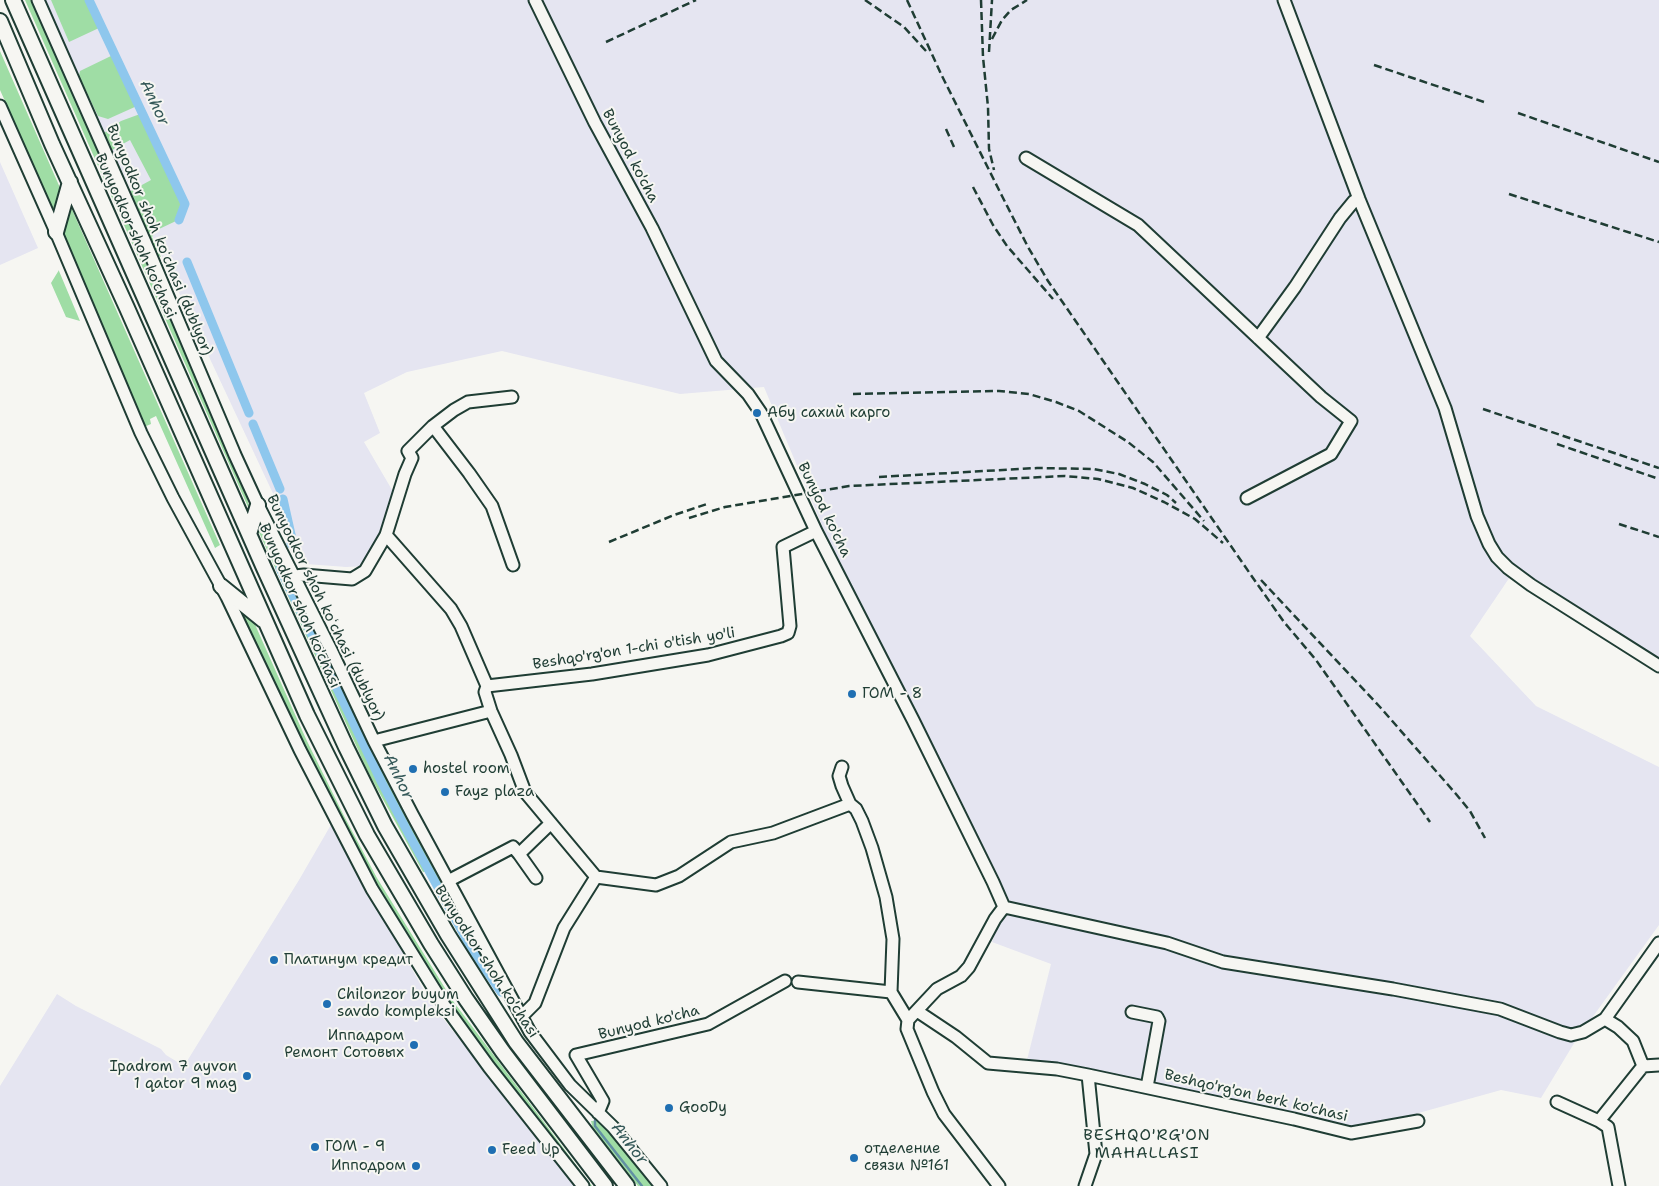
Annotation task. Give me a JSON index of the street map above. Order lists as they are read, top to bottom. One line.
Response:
{"streets":{"main road":["Bunyodkor shoh ko'chasi"],"street":["Bunyod ko'cha","Bunyodkor shoh koʻchasi (dublyor)","Beshqo'rg'on 1-chi o'tish yo'li","Beshqo'rg'on berk ko'chasi"]},"crossings":[["Bunyod ko'cha","Bunyodkor shoh koʻchasi (dublyor)"],["Bunyod ko'cha","Beshqo'rg'on 1-chi o'tish yo'li"]],"districts":["BESHQO'RG'ON MAHALLASI"],"water":["Anhor"],"places":["Абу сахий карго","ГОМ - 8","hostel room","Fayz plaza","Платинум кредит","Chilonzor buyum savdo kompleksi","Иппадром Ремонт Сотовых","Ipadrom 7 ayvon 1 qator 9 mag","GooDy","ГОМ - 9","Feed Up","отделение связи №161","Ипподром"]}
